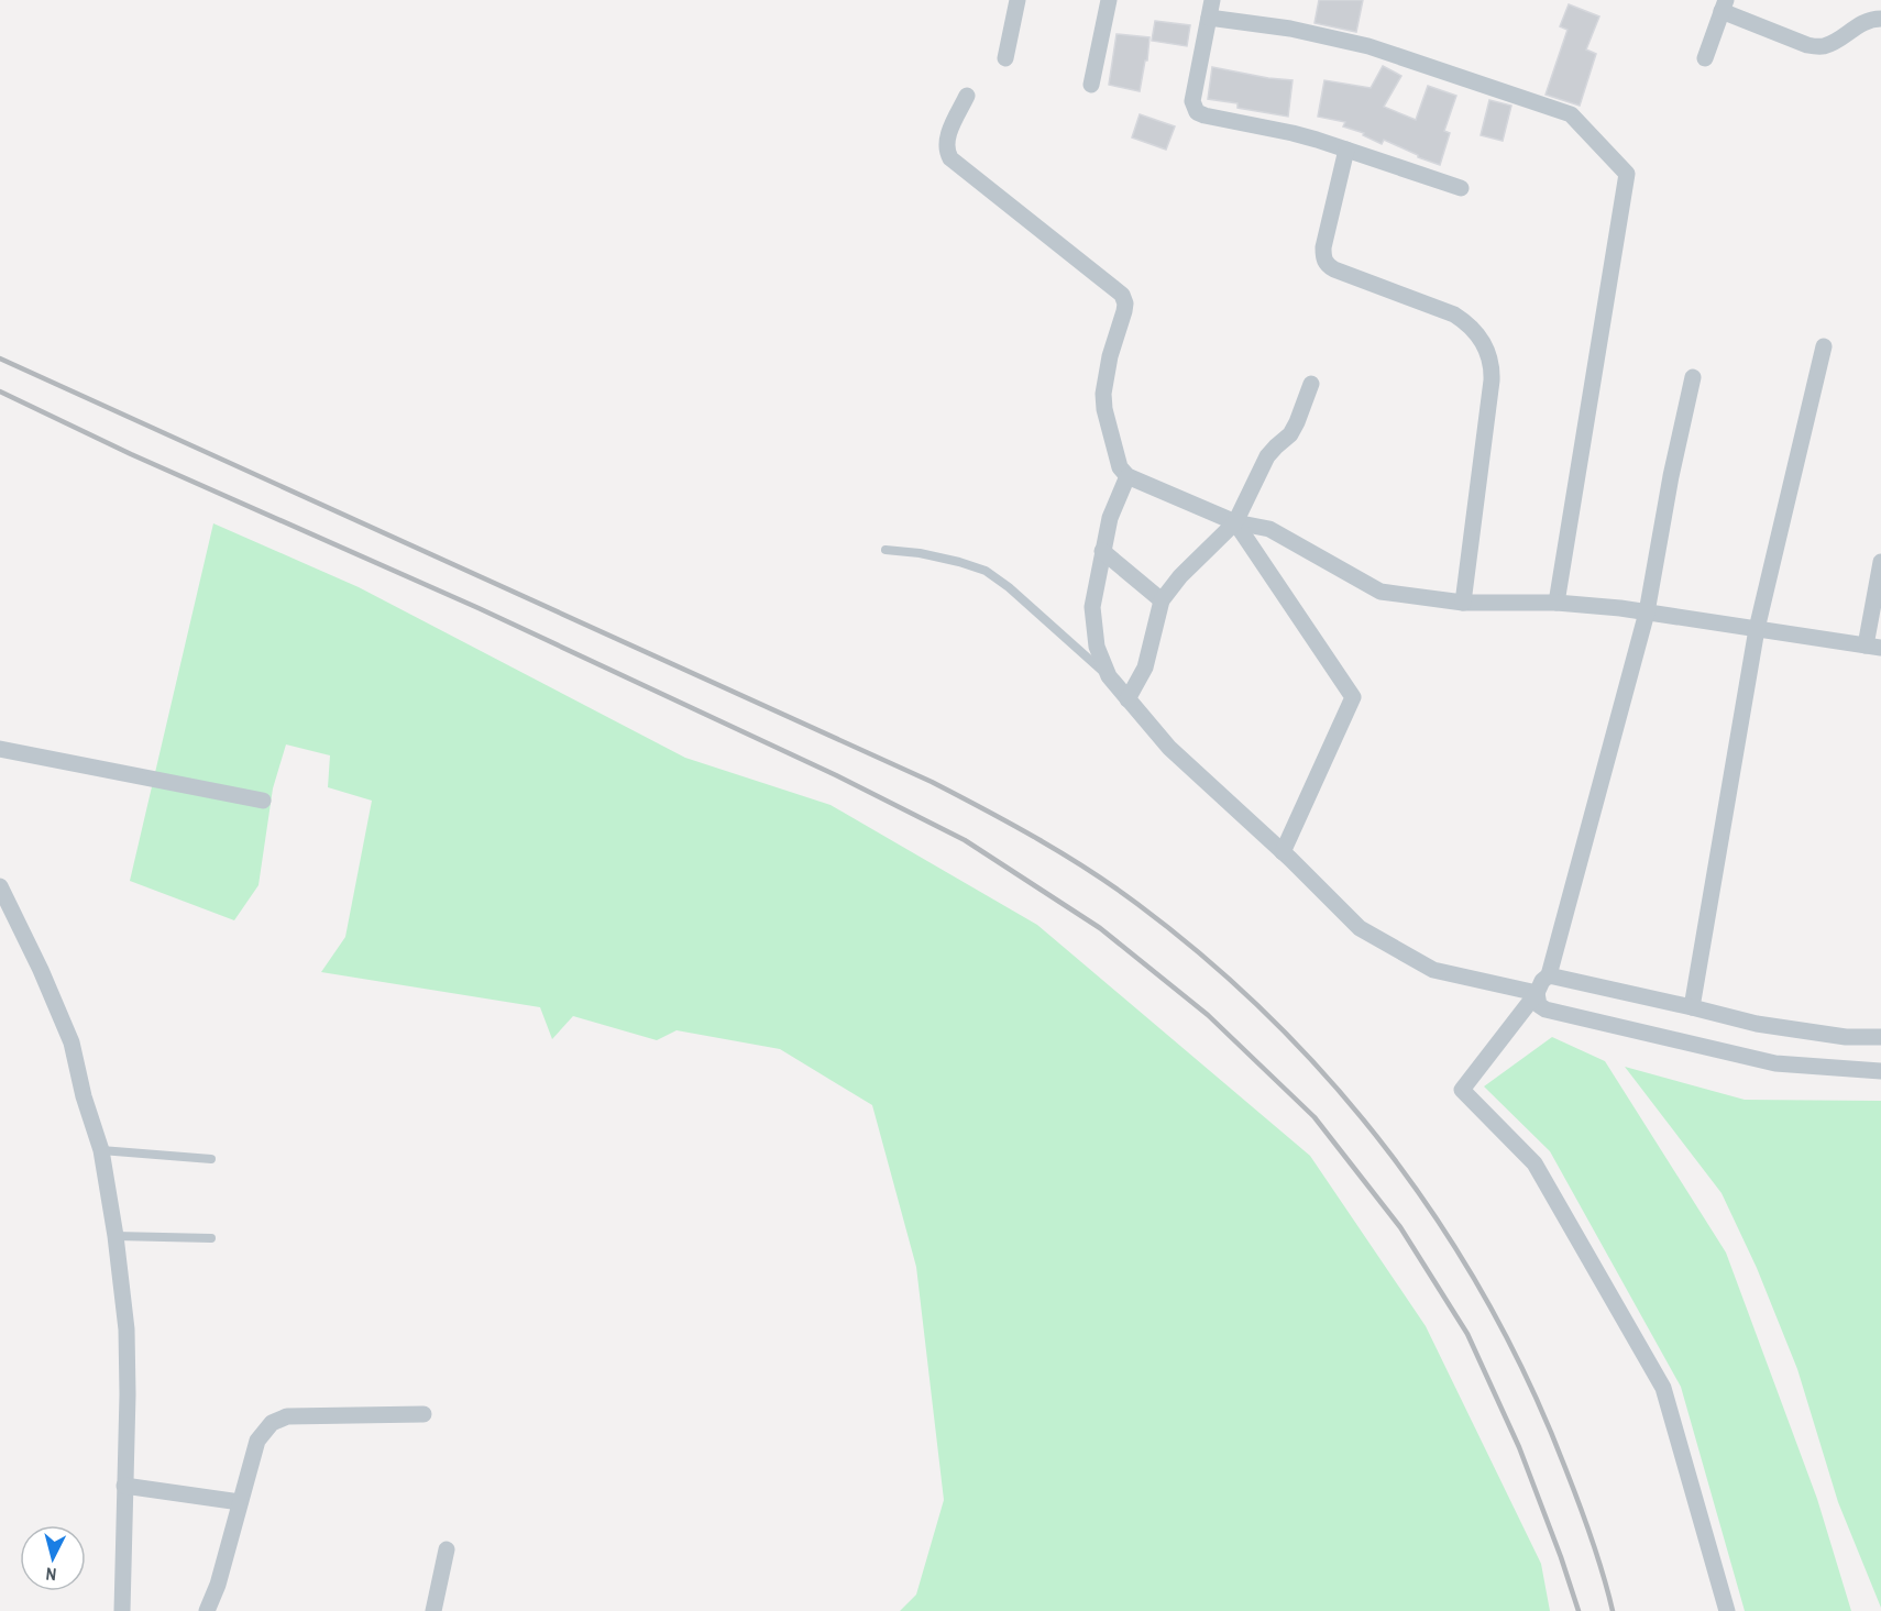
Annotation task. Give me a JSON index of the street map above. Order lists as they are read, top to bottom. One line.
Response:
{"north":"bottom"}
